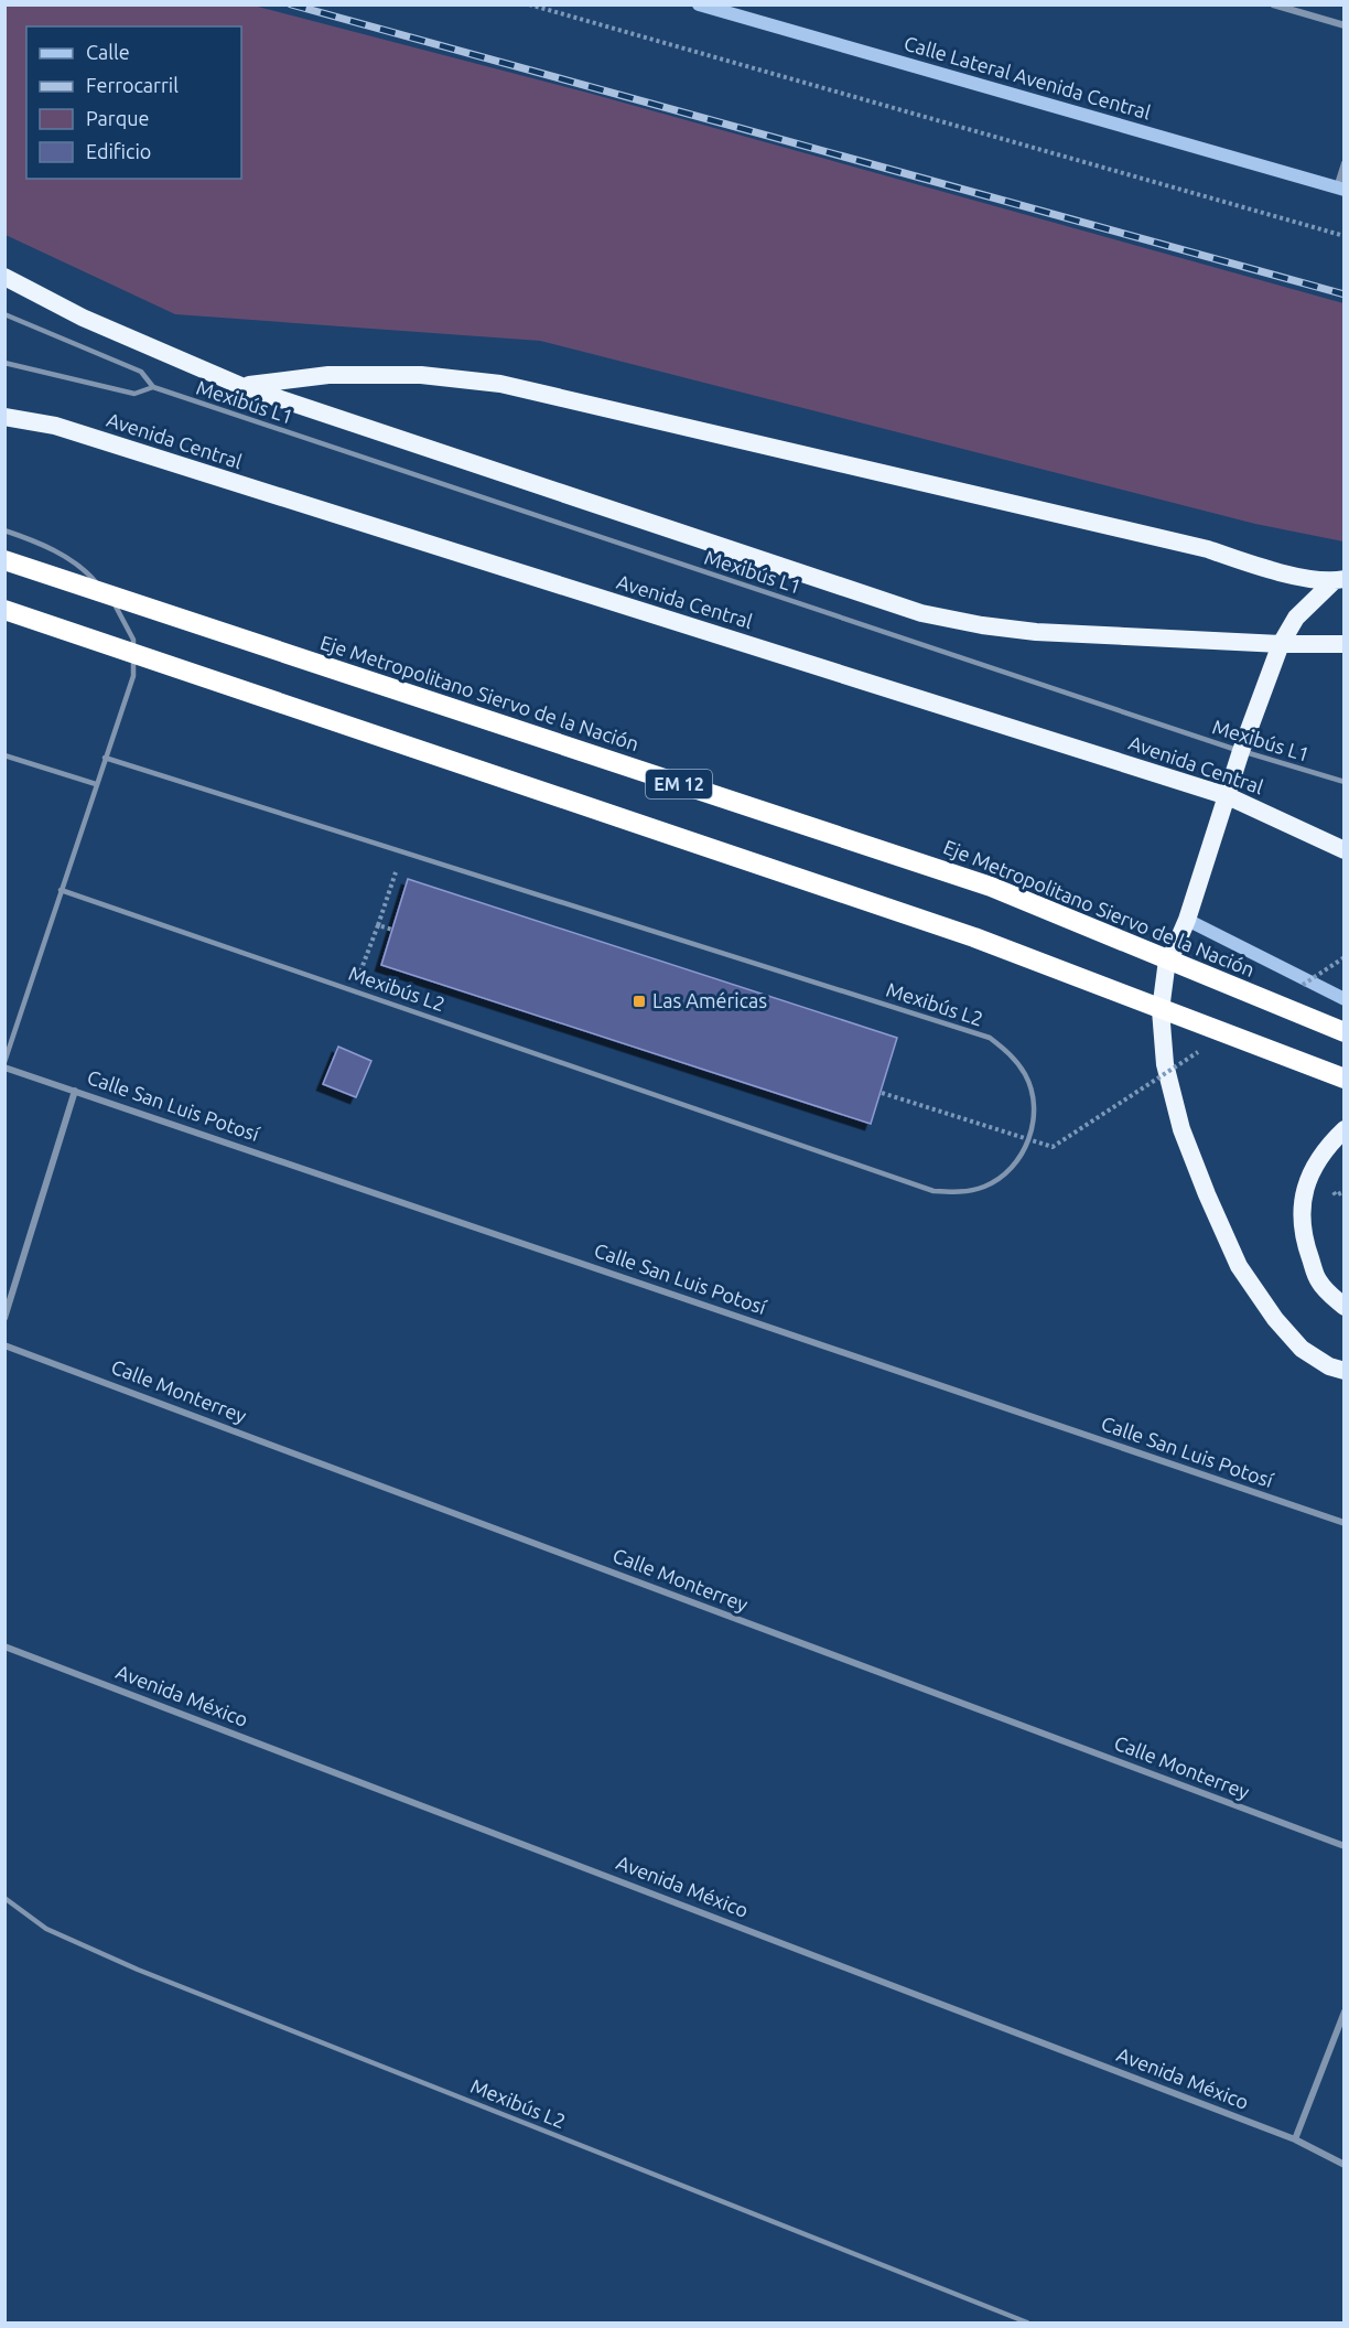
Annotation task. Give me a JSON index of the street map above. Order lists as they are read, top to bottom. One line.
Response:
{"streets":{"highway":["Avenida Central","Eje Metropolitano Siervo de la Nación","EM 12"],"main road":["Calle Lateral Avenida Central"],"street":["Calle San Luis Potosí","Calle Monterrey","Avenida México"],"lane":["Mexibús L1","Mexibús L2"]},"places":{"transit":["Las Américas"]},"legend":["Calle","Ferrocarril","Parque","Edificio"]}
